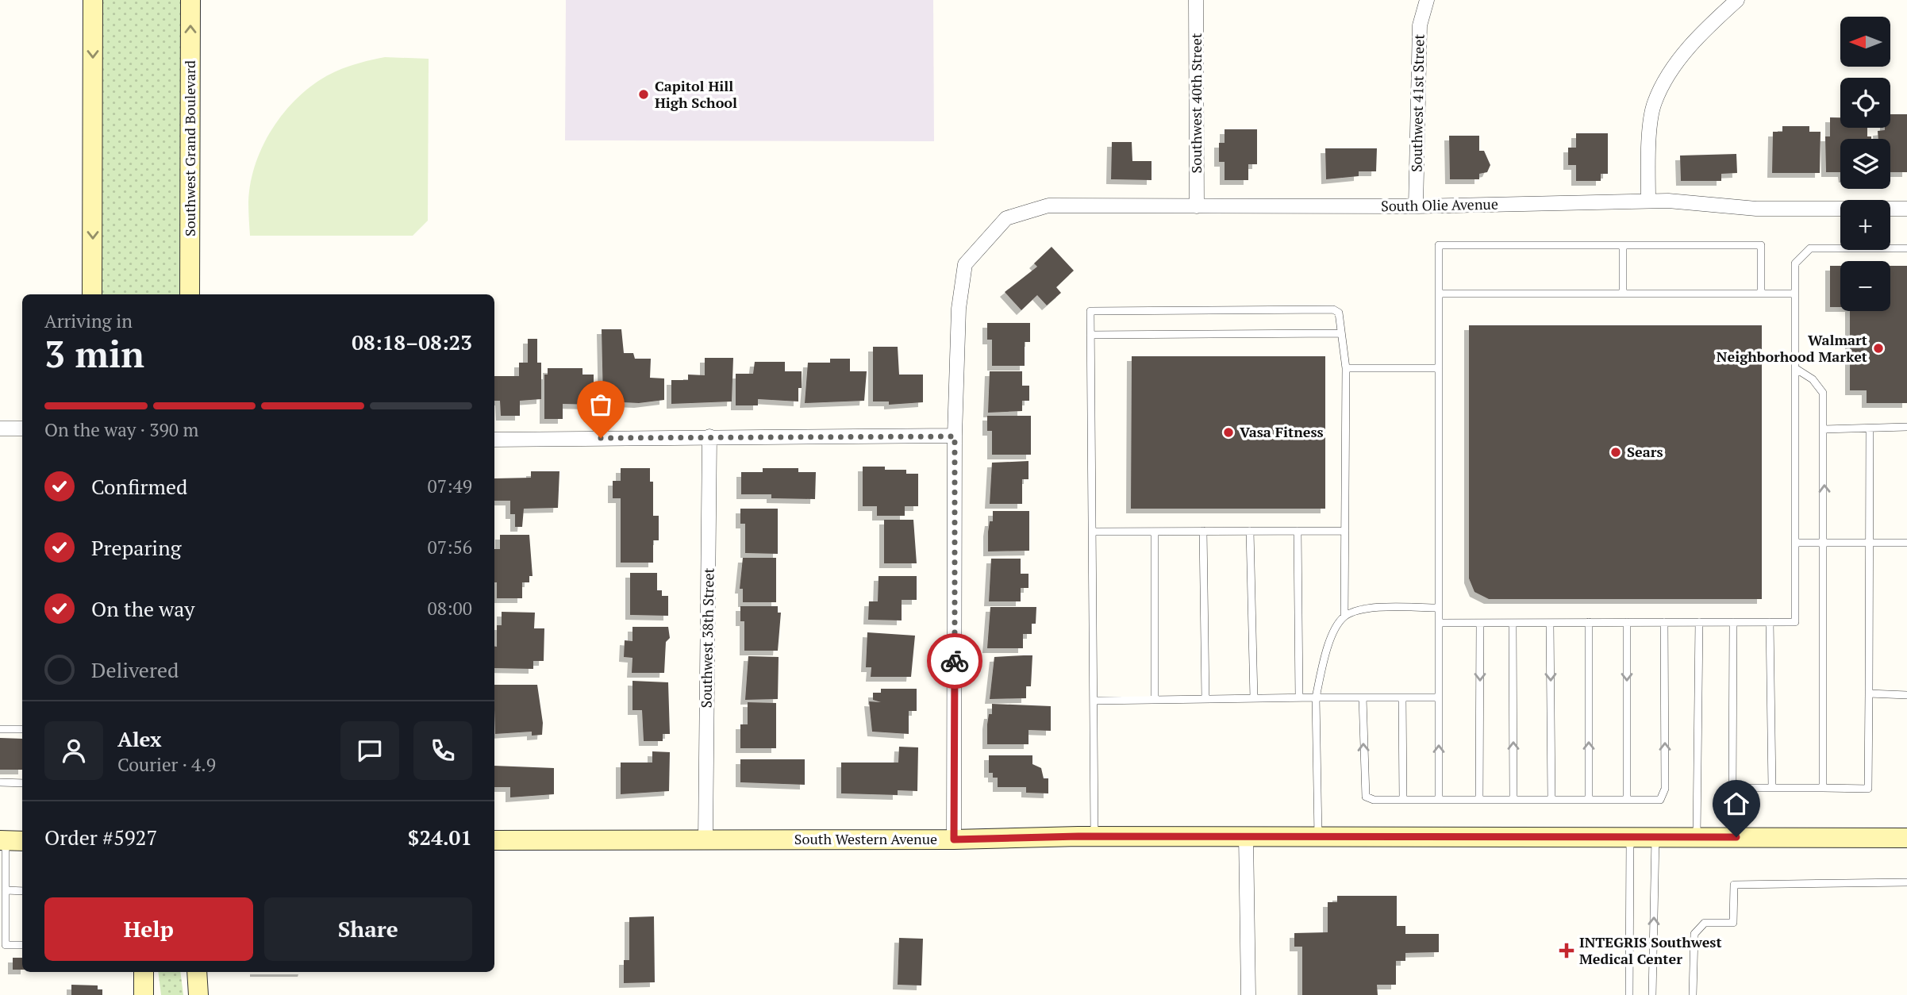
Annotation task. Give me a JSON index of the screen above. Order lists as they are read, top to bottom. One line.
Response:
{"streets":{"main road":["Southwest Grand Boulevard","South Western Avenue"],"street":["Southwest 40th Street","Southwest 41st Street","South Olie Avenue","Southwest 38th Street"]},"crossings":[["Southwest 40th Street","South Olie Avenue"],["Southwest 41st Street","South Olie Avenue"],["South Olie Avenue","South Western Avenue"],["Southwest 38th Street","South Western Avenue"]],"places":{"other":["Capitol Hill High School","Walmart Neighborhood Market","Vasa Fitness","Sears"],"health":["INTEGRIS Southwest Medical Center"]},"north":"left","page":{"map_buttons":["+","−"],"heading":["3 min","Arriving in","08:18–08:23"],"panel":["Alex","Courier · 4.9","Order #5927","$24.01"],"bar":"On the way · 390 m","list":[["Confirmed","07:49"],["Preparing","07:56"],["On the way","08:00"],"Delivered"],"buttons":["Help","Share"]}}
